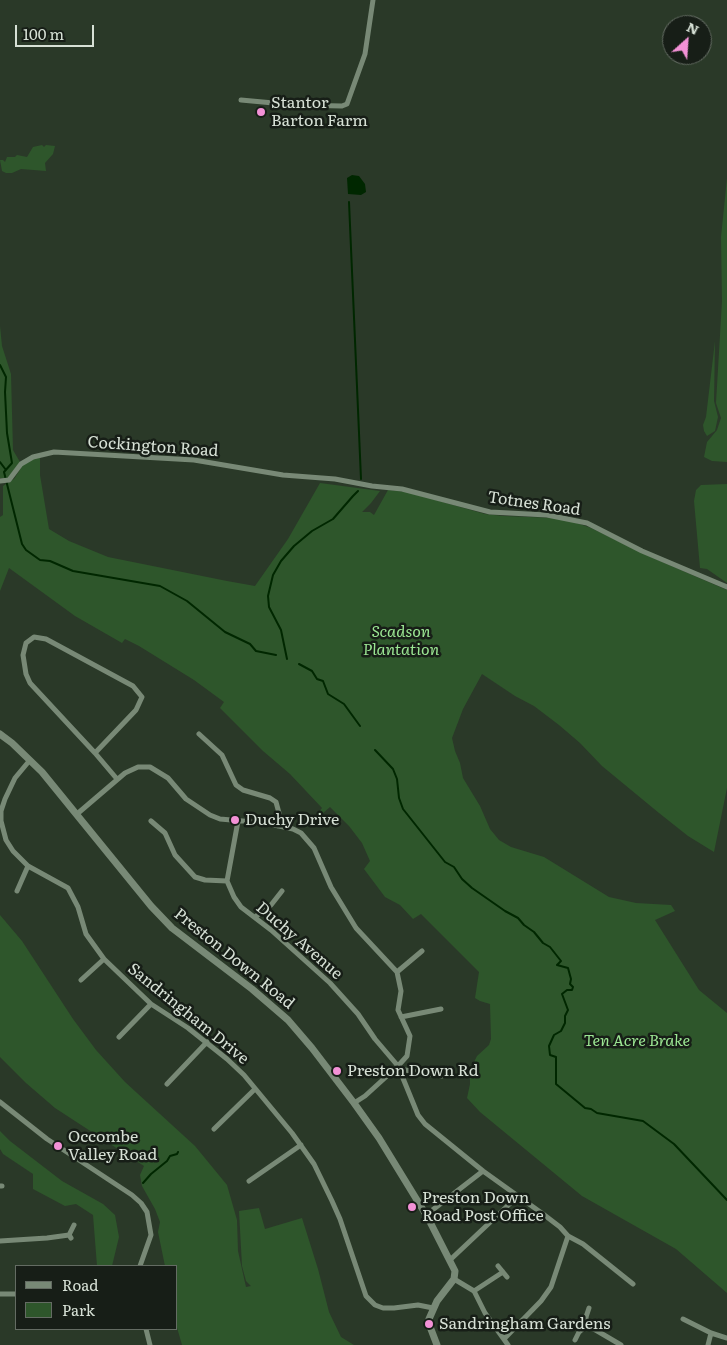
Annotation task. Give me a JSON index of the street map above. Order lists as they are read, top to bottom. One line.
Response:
{"streets":{"street":["Cockington Road","Totnes Road","Duchy Avenue","Preston Down Road","Sandringham Drive"]},"crossings":[["Cockington Road","Totnes Road"],["Preston Down Road","Sandringham Drive"]],"parks":["Scadson Plantation","Ten Acre Brake"],"places":["Stantor Barton Farm","Duchy Drive","Preston Down Rd","Occombe Valley Road","Preston Down Road Post Office","Sandringham Gardens"],"legend":["Road","Park"],"scale_bar":"100 m","north":"top right"}
